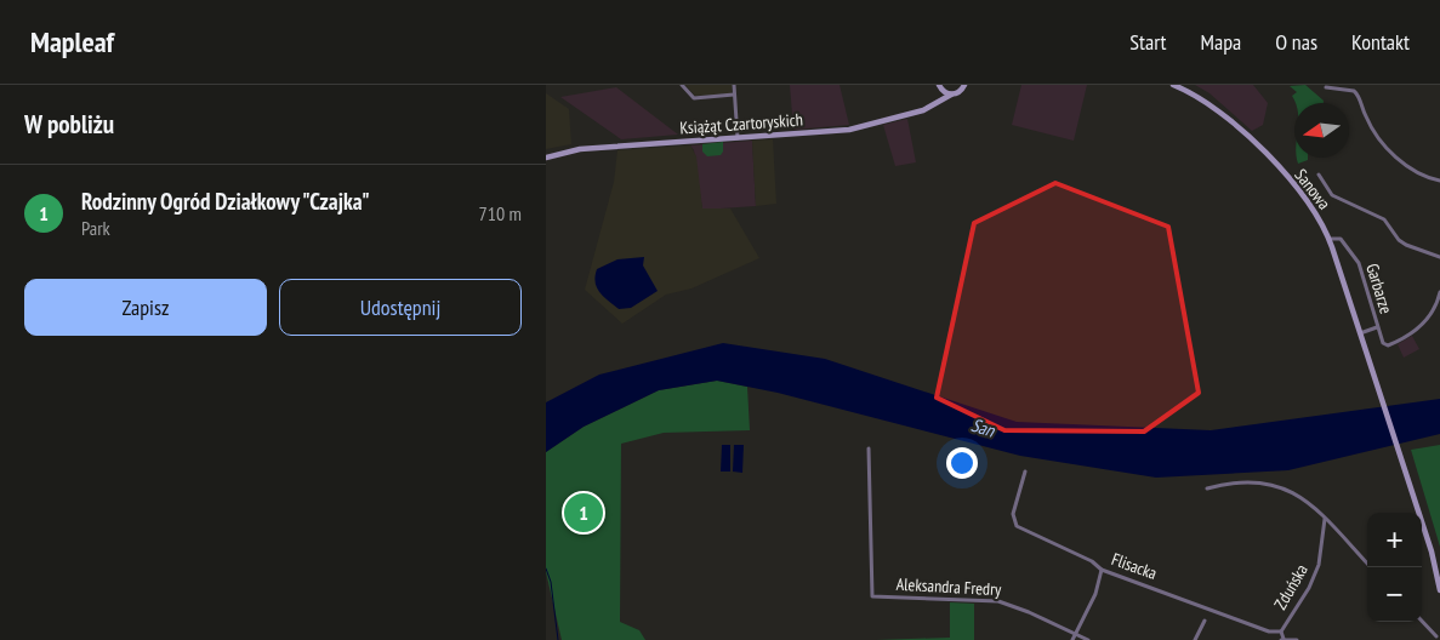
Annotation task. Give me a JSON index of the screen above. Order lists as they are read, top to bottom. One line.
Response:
{"streets":{"main road":["Książąt Czartoryskich","Sanowa"],"street":["Garbarze","Flisacka","Aleksandra Fredry","Zduńska"]},"crossings":[["Sanowa","Garbarze"],["Flisacka","Zduńska"]],"water":["San"],"north":"left","page":{"header":"Mapleaf","nav":["Start","Mapa","O nas","Kontakt"],"heading":"W pobliżu","list":[{"mark":"1","name":"Rodzinny Ogród Działkowy \"Czajka\"","note":"Park","value":"710 m"}],"buttons":["Zapisz","Udostępnij"],"pins":"1","map_buttons":["+","−"]}}
